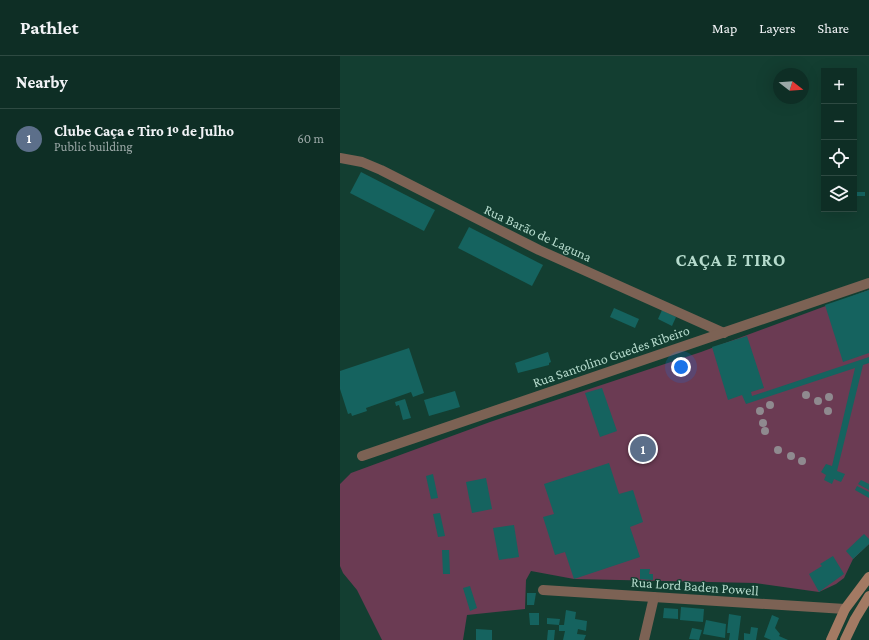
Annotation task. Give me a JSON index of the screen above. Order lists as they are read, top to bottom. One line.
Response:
{"streets":{"street":["Rua Barão de Laguna","Rua Santolino Guedes Ribeiro","Rua Lord Baden Powell"]},"crossings":[["Rua Barão de Laguna","Rua Santolino Guedes Ribeiro"]],"districts":["CAÇA E TIRO"],"north":"right","page":{"header":"Pathlet","nav":["Map","Layers","Share"],"heading":"Nearby","map_buttons":["+","−"],"list":[{"mark":"1","name":"Clube Caça e Tiro 1º de Julho","note":"Public building","value":"60 m"}],"pins":"1"}}
